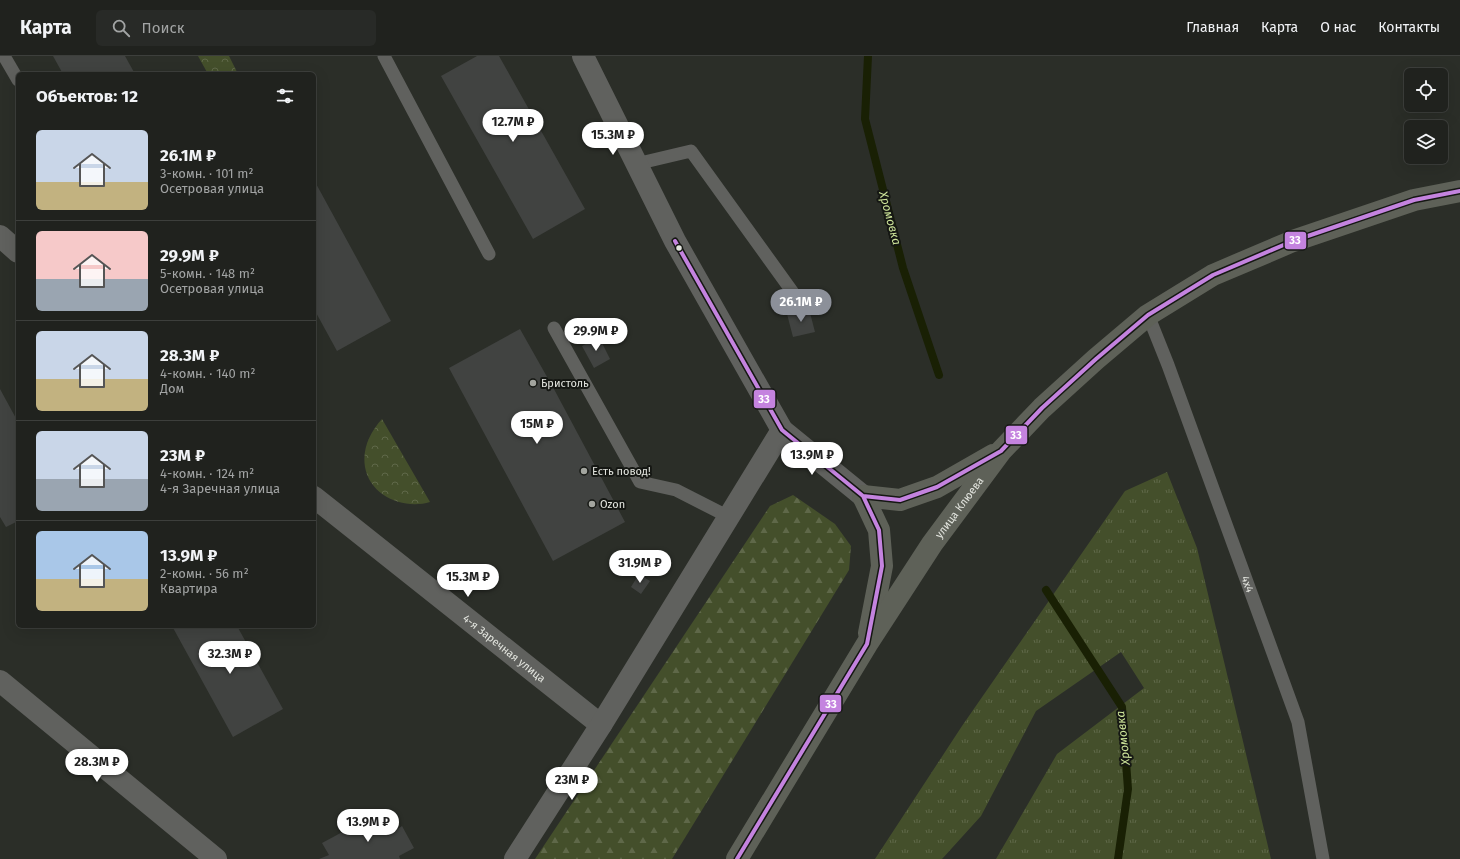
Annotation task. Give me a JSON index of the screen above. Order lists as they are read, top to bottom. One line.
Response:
{"streets":{"main road":["улица Клюева"],"street":["4-я Заречная улица"],"lane":["4x4"]},"crossings":[["улица Клюева","4x4"]],"water":["Хромовка"],"places":["Бристоль","Есть повод!","Ozon"],"lines":["transit line 33"],"page":{"header":"Карта","search":"Поиск","nav":["Главная","Карта","О нас","Контакты"],"heading":"Объектов: 12","price":["12.7M ₽","15.3M ₽","26.1M ₽","29.9M ₽","15M ₽","13.9M ₽","31.9M ₽","15.3M ₽","32.3M ₽","28.3M ₽","23M ₽","13.9M ₽"],"list":[{"name":"26.1M ₽","note":"3-комн. · 101 m² · Осетровая улица"},{"name":"29.9M ₽","note":"5-комн. · 148 m² · Осетровая улица"},{"name":"28.3M ₽","note":"4-комн. · 140 m² · Дом"},{"name":"23M ₽","note":"4-комн. · 124 m² · 4-я Заречная улица"},{"name":"13.9M ₽","note":"2-комн. · 56 m² · Квартира"}]}}
